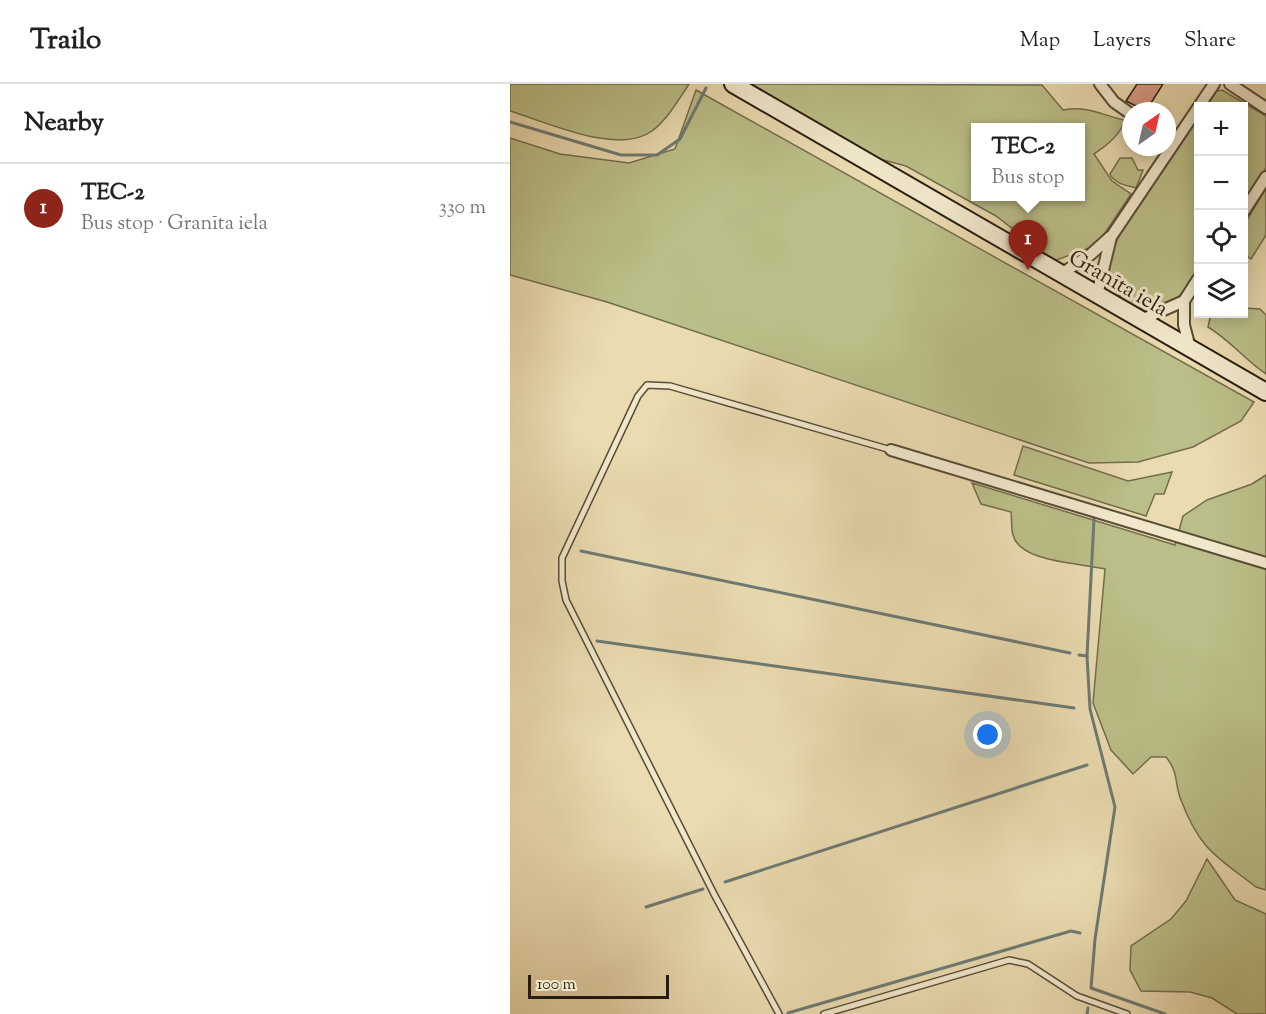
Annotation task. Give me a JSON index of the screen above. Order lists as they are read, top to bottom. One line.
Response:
{"streets":{"main road":["Granīta iela"]},"scale_bar":"100 m","north":"top right","page":{"header":"Trailo","nav":["Map","Layers","Share"],"heading":"Nearby","map_buttons":["+","−"],"popup":["TEC-2","Bus stop"],"list":[{"mark":"1","name":"TEC-2","note":"Bus stop · Granīta iela","value":"330 m"}],"pins":"1","scale":"100 m"}}
